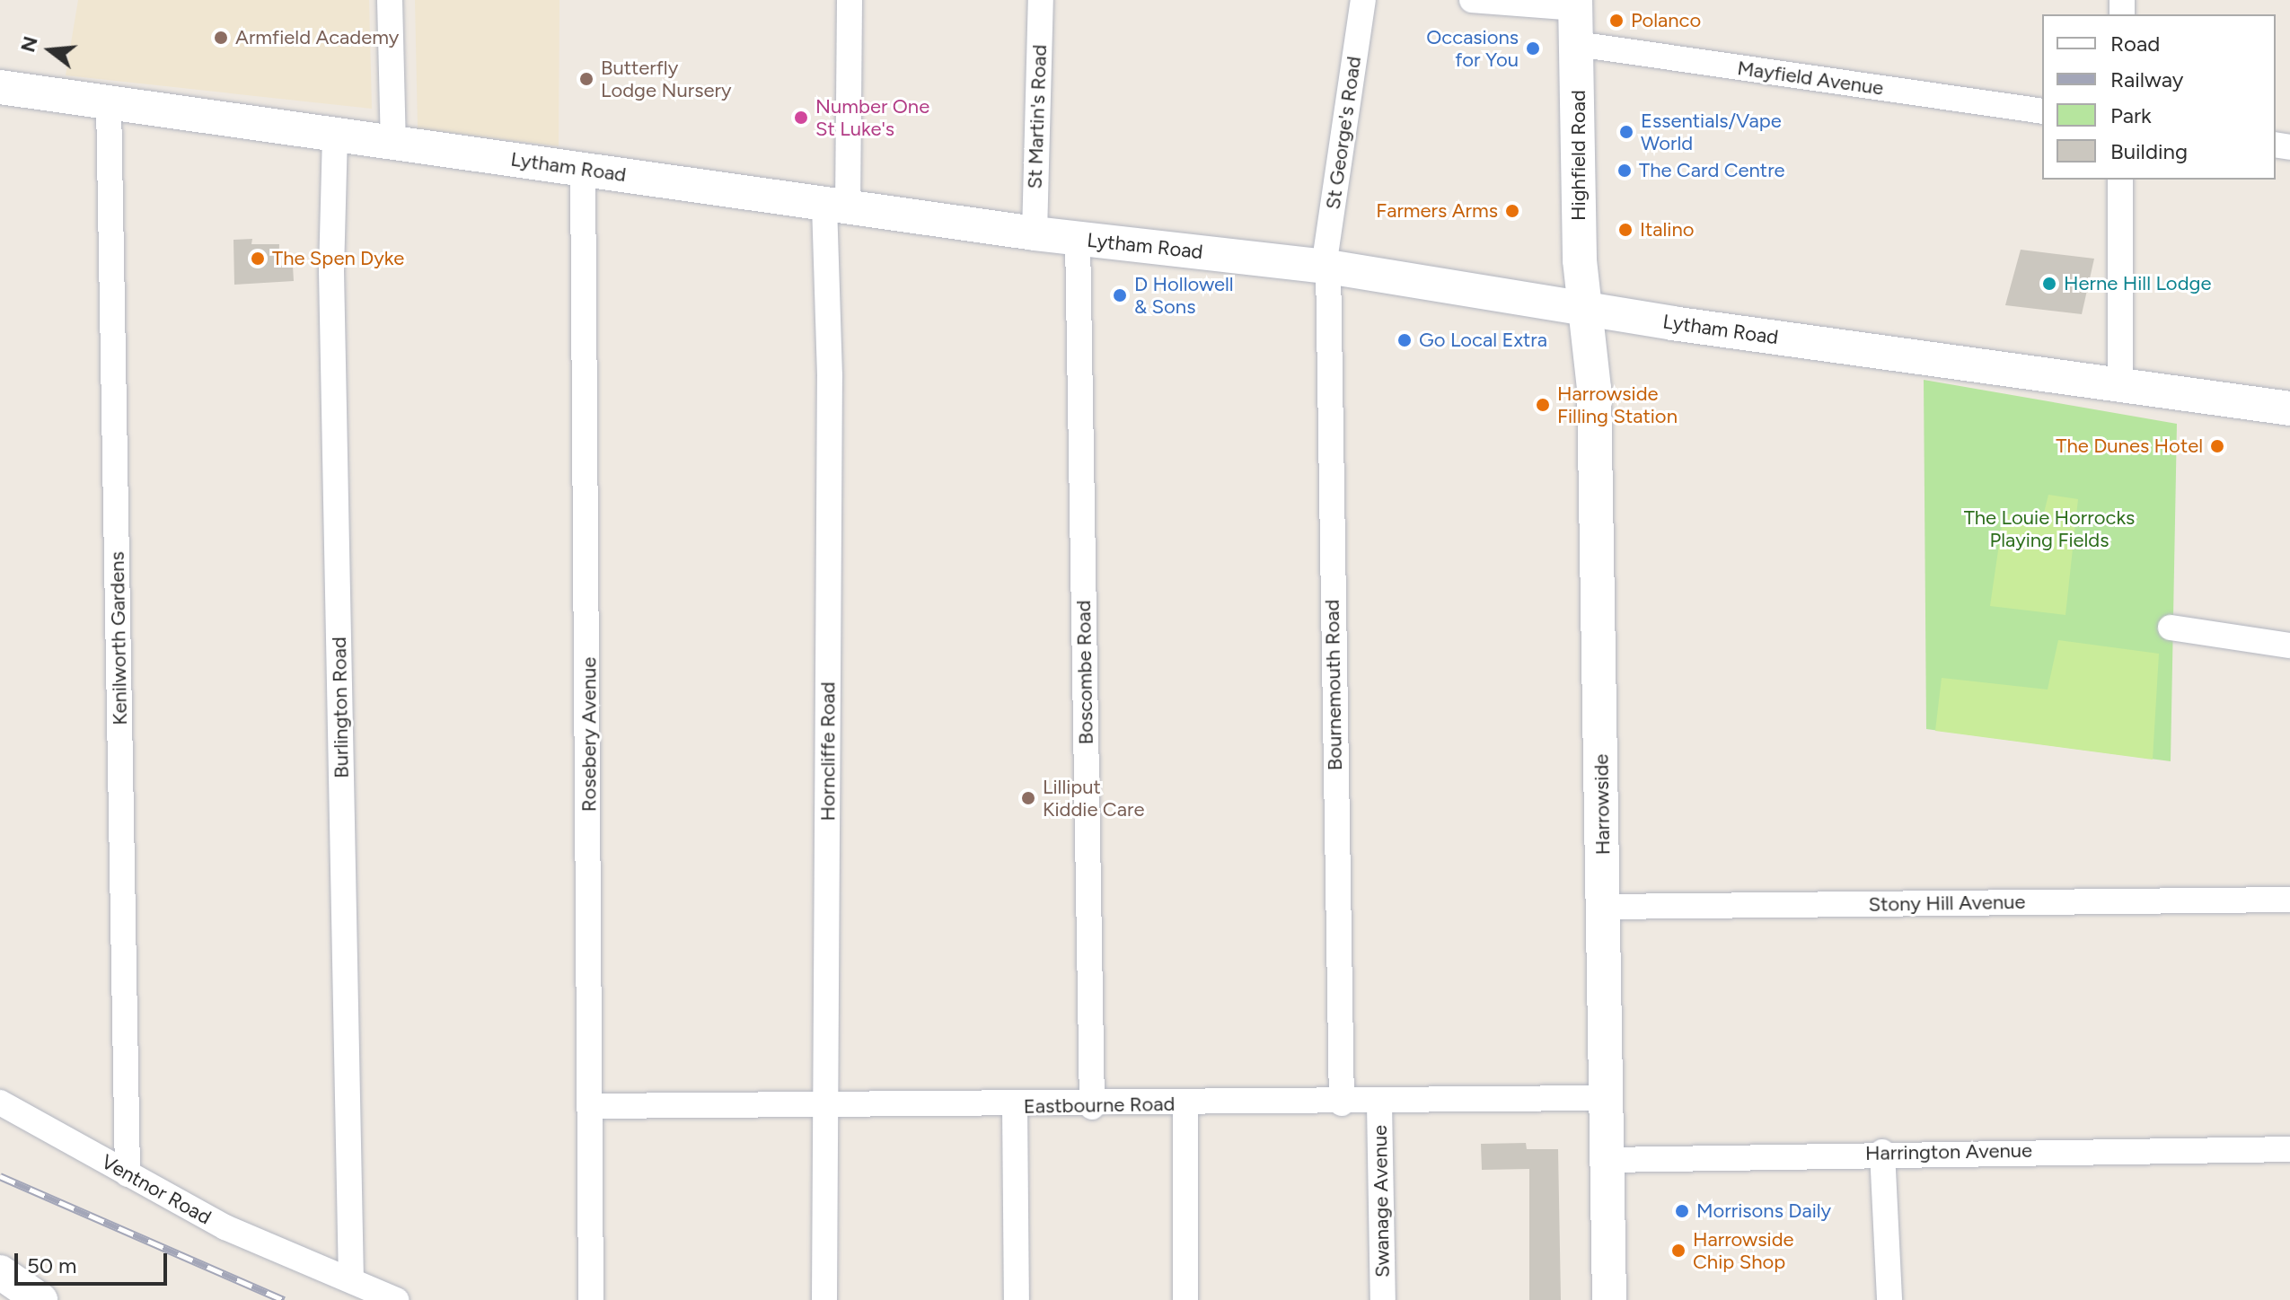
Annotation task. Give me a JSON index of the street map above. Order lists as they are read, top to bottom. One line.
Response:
{"streets":{"main road":["Highfield Road","Lytham Road","Harrowside"],"street":["Mayfield Avenue","St Martin's Road","St George's Road","Kenilworth Gardens","Boscombe Road","Bournemouth Road","Burlington Road","Rosebery Avenue","Horncliffe Road","Stony Hill Avenue","Eastbourne Road","Harrington Avenue","Ventnor Road","Swanage Avenue"]},"crossings":[["Mayfield Avenue","Highfield Road"],["St Martin's Road","Lytham Road"],["St George's Road","Lytham Road"],["St George's Road","Bournemouth Road"],["Highfield Road","Lytham Road"],["Highfield Road","Harrowside"],["Lytham Road","Kenilworth Gardens"],["Lytham Road","Boscombe Road"],["Lytham Road","Bournemouth Road"],["Lytham Road","Burlington Road"],["Lytham Road","Rosebery Avenue"],["Lytham Road","Horncliffe Road"],["Lytham Road","Harrowside"],["Kenilworth Gardens","Ventnor Road"],["Boscombe Road","Eastbourne Road"],["Bournemouth Road","Eastbourne Road"],["Burlington Road","Ventnor Road"],["Rosebery Avenue","Eastbourne Road"],["Horncliffe Road","Eastbourne Road"],["Harrowside","Stony Hill Avenue"],["Harrowside","Eastbourne Road"],["Harrowside","Harrington Avenue"],["Eastbourne Road","Swanage Avenue"]],"parks":["The Louie Horrocks Playing Fields"],"places":["Polanco","Armfield Academy","Occasions for You","Butterfly Lodge Nursery","Number One St Luke's","Essentials/Vape World","The Card Centre","Farmers Arms","Italino","The Spen Dyke","Herne Hill Lodge","D Hollowell & Sons","Go Local Extra","Harrowside Filling Station","The Dunes Hotel","Lilliput Kiddie Care","Morrisons Daily","Harrowside Chip Shop"],"legend":["Road","Railway","Park","Building"],"scale_bar":"50 m","north":"left"}
